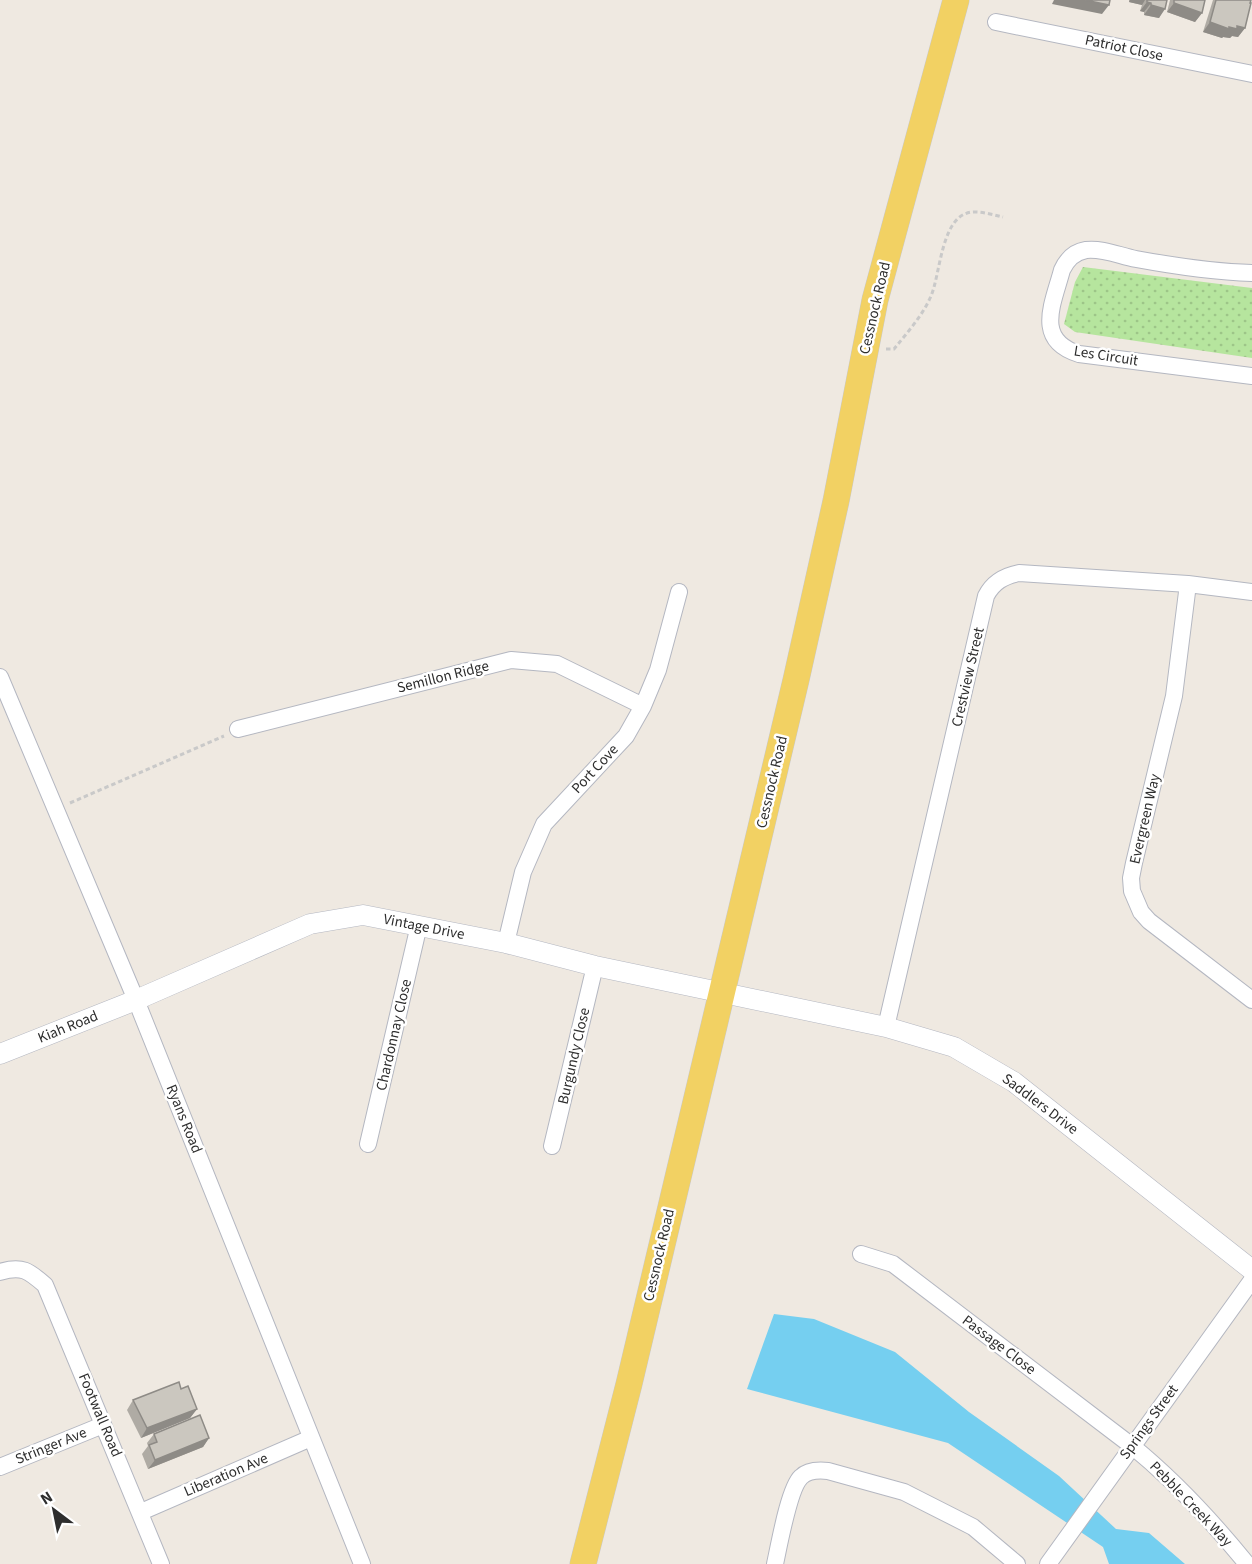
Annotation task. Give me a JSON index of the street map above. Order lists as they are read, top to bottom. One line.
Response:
{"streets":{"main road":["Cessnock Road"],"street":["Patriot Close","Les Circuit","Semillon Ridge","Crestview Street","Port Cove","Evergreen Way","Vintage Drive","Kiah Road","Chardonnay Close","Burgundy Close","Saddlers Drive","Ryans Road","Passage Close","Footwall Road","Springs Street","Stringer Ave","Liberation Ave","Pebble Creek Way"]},"crossings":[["Cessnock Road","Vintage Drive"],["Cessnock Road","Saddlers Drive"],["Semillon Ridge","Port Cove"],["Crestview Street","Evergreen Way"],["Crestview Street","Saddlers Drive"],["Port Cove","Vintage Drive"],["Vintage Drive","Kiah Road"],["Vintage Drive","Chardonnay Close"],["Vintage Drive","Burgundy Close"],["Vintage Drive","Saddlers Drive"],["Vintage Drive","Ryans Road"],["Kiah Road","Ryans Road"],["Ryans Road","Liberation Ave"],["Passage Close","Springs Street"],["Passage Close","Pebble Creek Way"],["Footwall Road","Stringer Ave"],["Footwall Road","Liberation Ave"],["Springs Street","Pebble Creek Way"]],"north":"top left"}
